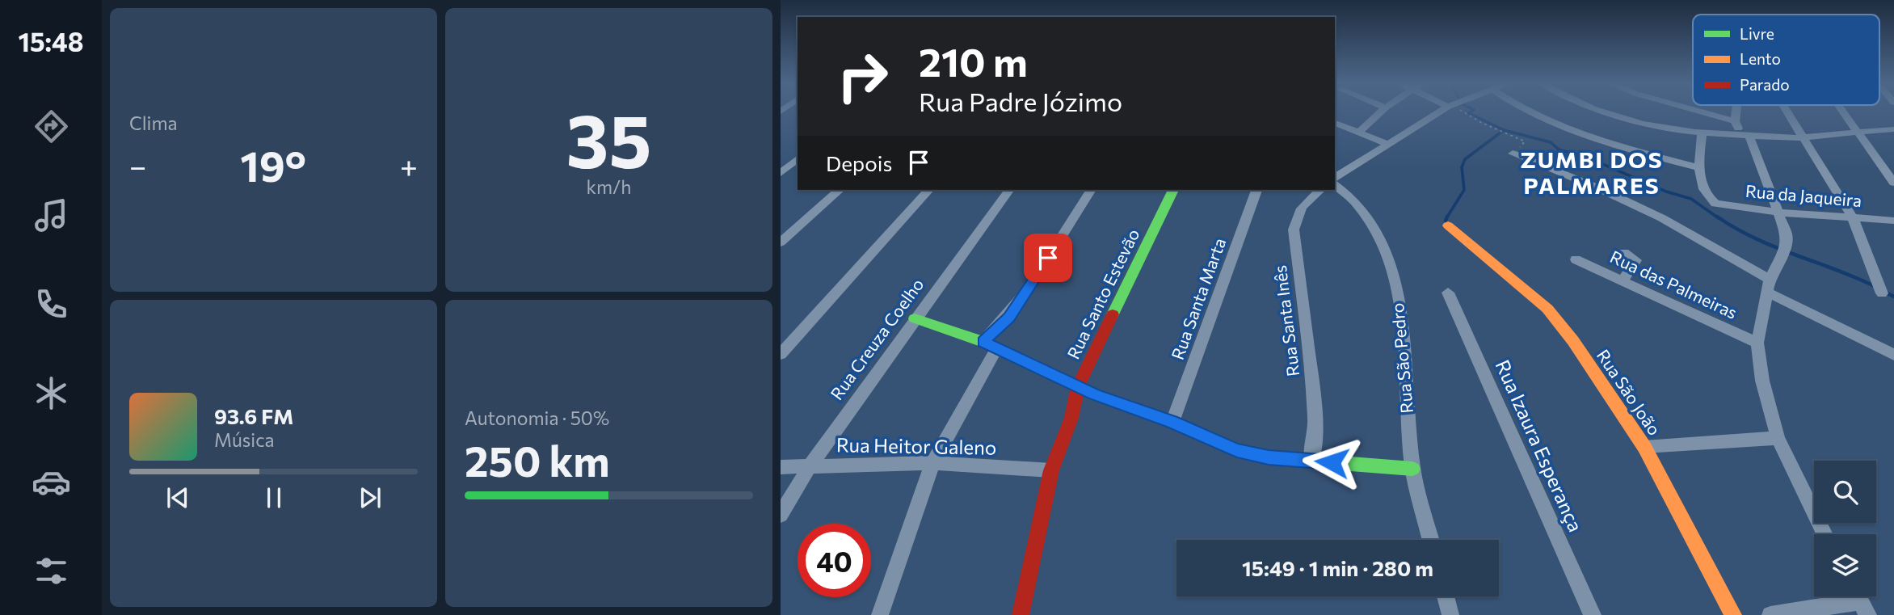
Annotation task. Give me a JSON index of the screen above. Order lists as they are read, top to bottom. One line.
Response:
{"streets":{"street":["Rua da Jaqueira","Rua das Palmeiras","Rua Santo Estevão","Rua Santa Marta","Rua Santa Inês","Rua Creuza Coelho","Rua São Pedro","Rua São João","Rua Izaura Esperança","Rua Heitor Galeno"]},"crossings":[["Rua Santo Estevão","Rua Heitor Galeno"],["Rua Creuza Coelho","Rua Heitor Galeno"]],"districts":["ZUMBI DOS PALMARES"],"legend":["Livre","Lento","Parado"],"page":{"tabs":"15:48","tile":["Clima",["35","km/h"],["Autonomia · 50%","250 km"]],"turn":["210 m","Rua Padre Józimo"],"then":"Depois","heat":["−","19°","+"],"song":["93.6 FM","Música"],"limit":"40","trip":"15:49 · 1 min · 280 m"}}
